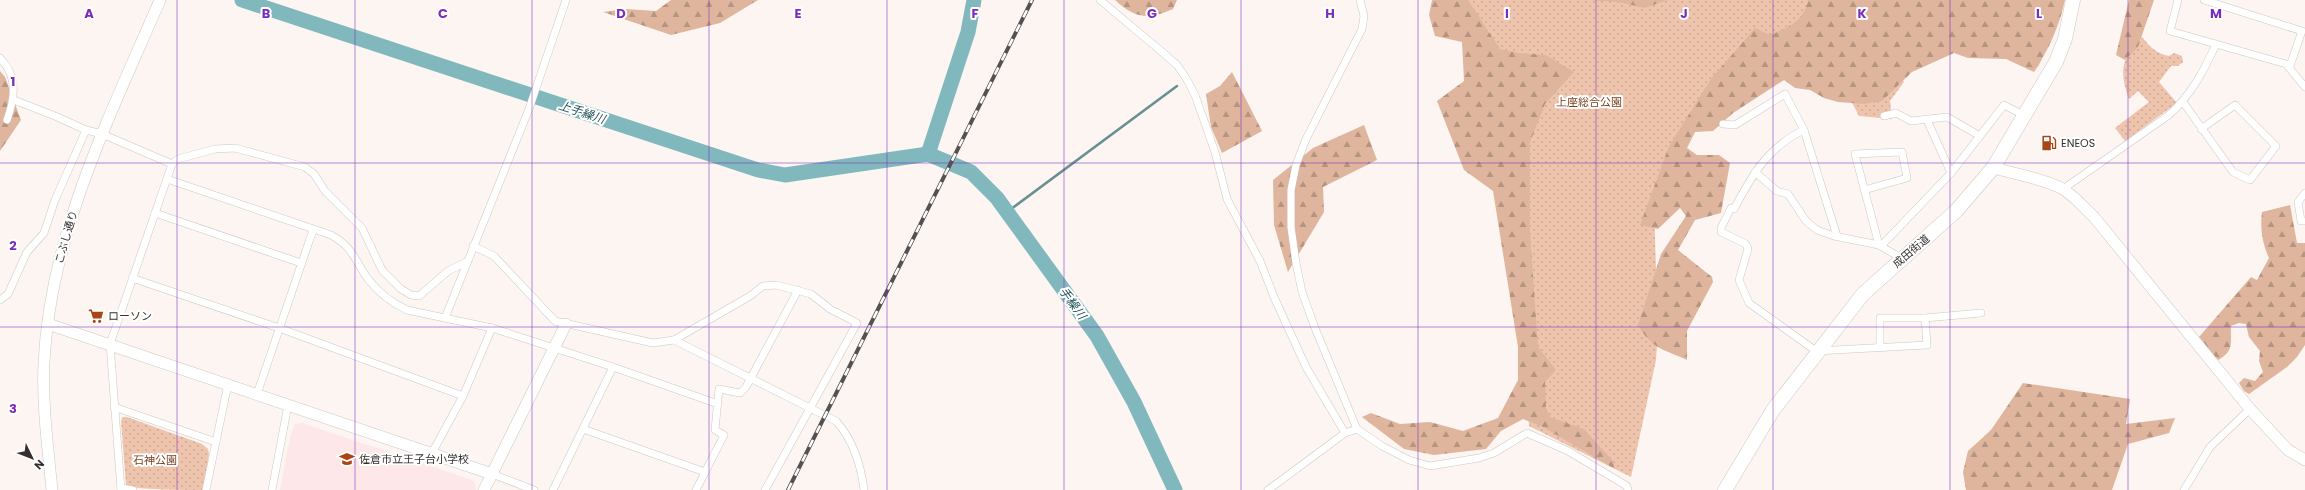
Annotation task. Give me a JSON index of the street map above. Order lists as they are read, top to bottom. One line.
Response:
{"streets":{"highway":["成田街道"],"street":["こぶし通り"]},"water":["上手繰川","手繰川"],"parks":["上座総合公園","石神公園"],"places":{"fuel station":["ENEOS"],"supermarket":["ローソン"],"school or university":["佐倉市立王子台小学校"]},"north":"bottom right","grid":{"columns":["A","B","C","D","E","F","G","H","I","J","K","L","M"],"rows":["1","2","3"]}}
